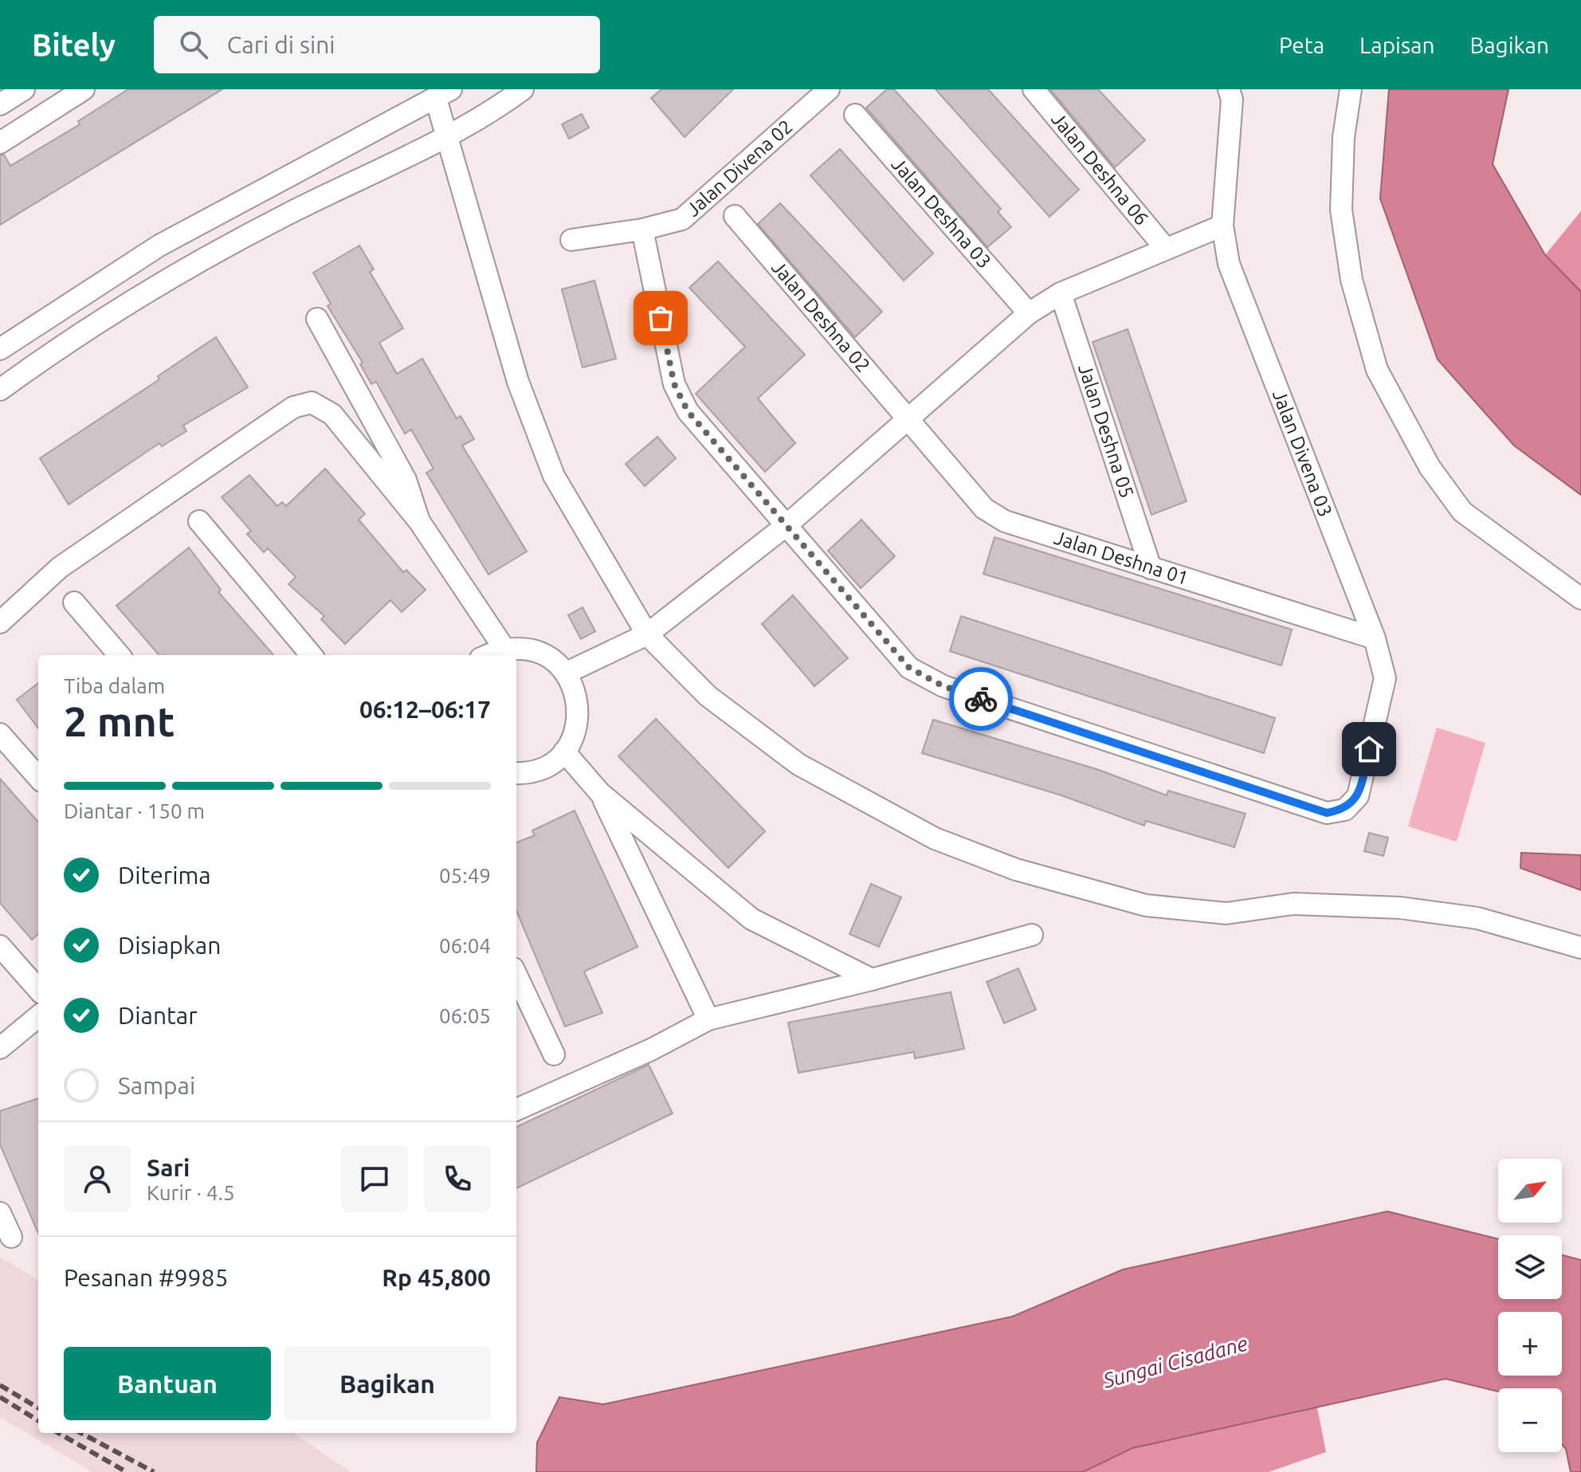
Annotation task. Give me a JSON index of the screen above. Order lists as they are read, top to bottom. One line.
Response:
{"streets":{"street":["Jalan Divena 02","Jalan Deshna 06","Jalan Deshna 03","Jalan Deshna 02","Jalan Deshna 05","Jalan Divena 03","Jalan Deshna 01"]},"crossings":[["Jalan Deshna 02","Jalan Deshna 01"],["Jalan Deshna 05","Jalan Deshna 01"],["Jalan Divena 03","Jalan Deshna 01"]],"water":["Sungai Cisadane"],"north":"top right","page":{"header":"Bitely","search":"Cari di sini","nav":["Peta","Lapisan","Bagikan"],"heading":["2 mnt","Tiba dalam","06:12–06:17"],"panel":["Sari","Kurir · 4.5","Pesanan #9985","Rp 45,800"],"bar":"Diantar · 150 m","list":[["Diterima","05:49"],["Disiapkan","06:04"],["Diantar","06:05"],"Sampai"],"map_buttons":["+","−"],"buttons":["Bantuan","Bagikan"]}}
